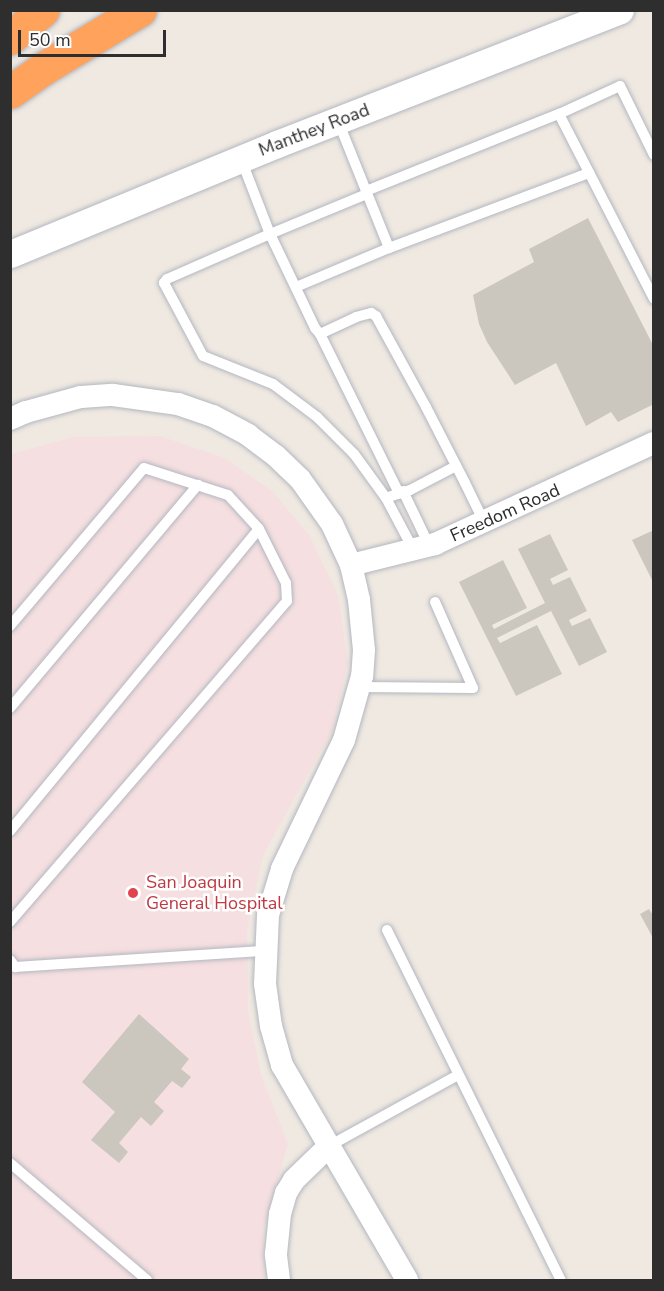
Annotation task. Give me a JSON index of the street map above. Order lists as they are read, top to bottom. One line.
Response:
{"streets":{"street":["Manthey Road","Freedom Road"]},"places":["San Joaquin General Hospital"],"scale_bar":"50 m"}
